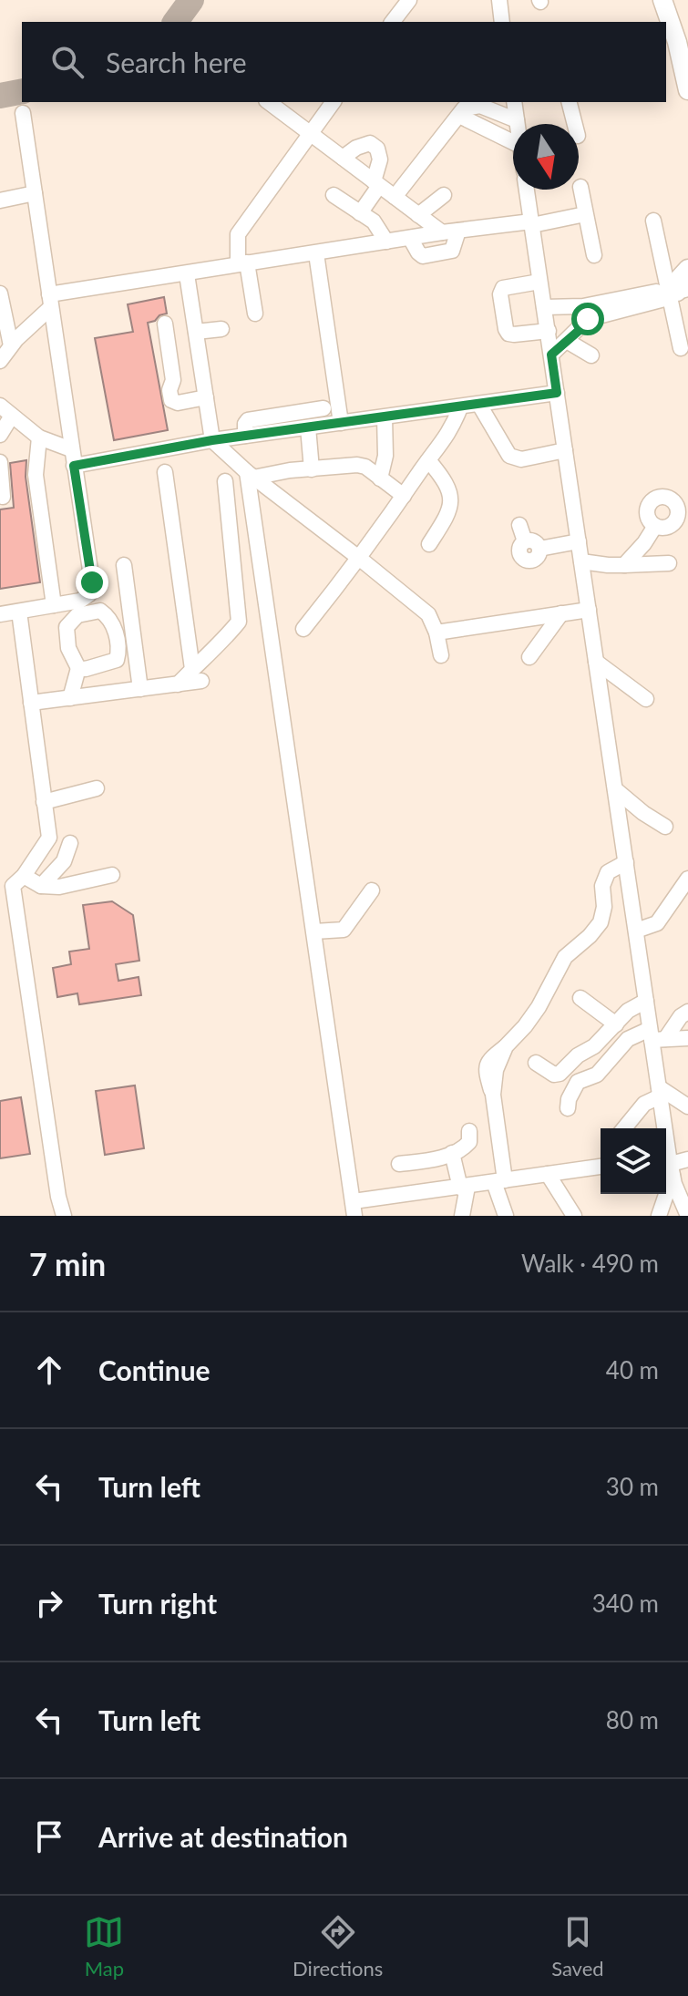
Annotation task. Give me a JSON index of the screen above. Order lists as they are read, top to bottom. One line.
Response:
{"north":"bottom","page":{"search":"Search here","heading":["7 min","Walk · 490 m"],"list":[["Continue","40 m"],["Turn left","30 m"],["Turn right","340 m"],["Turn left","80 m"],"Arrive at destination"],"nav":["Map","Directions","Saved"]}}
